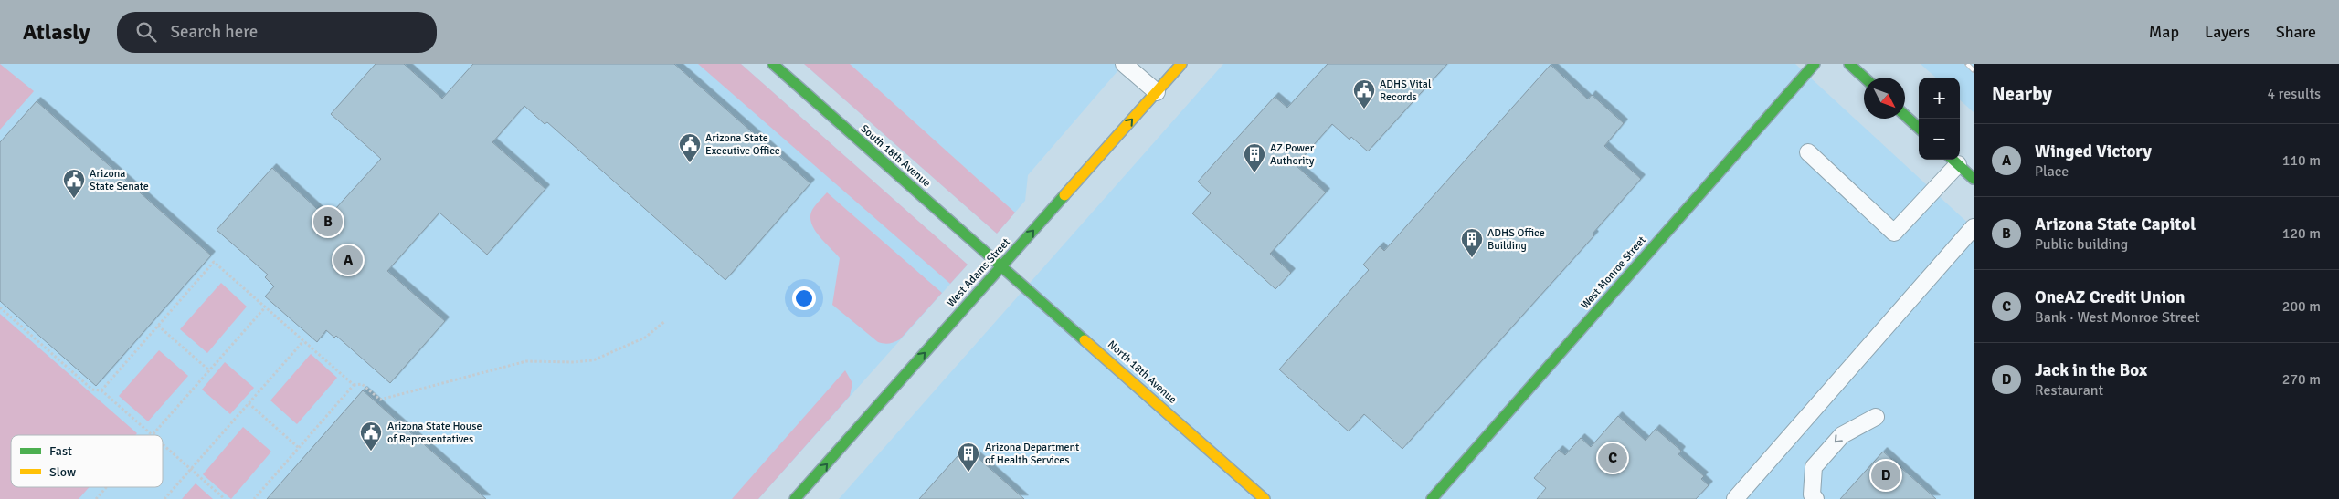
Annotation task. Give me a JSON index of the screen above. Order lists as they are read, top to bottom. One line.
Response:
{"streets":{"street":["South 18th Avenue","West Adams Street","West Monroe Street","North 18th Avenue"]},"crossings":[["South 18th Avenue","West Adams Street"],["South 18th Avenue","North 18th Avenue"],["West Adams Street","North 18th Avenue"]],"one_way":["West Adams Street"],"places":{"public building":["ADHS Vital Records","Arizona State Executive Office","Arizona State Senate","Arizona State House of Representatives"],"building":["AZ Power Authority","ADHS Office Building","Arizona Department of Health Services"]},"legend":["Fast","Slow"],"north":"bottom right","page":{"header":"Atlasly","search":"Search here","nav":["Map","Layers","Share"],"heading":["Nearby","4 results"],"map_buttons":["+","−"],"list":[{"mark":"A","name":"Winged Victory","note":"Place","value":"110 m"},{"mark":"B","name":"Arizona State Capitol","note":"Public building","value":"120 m"},{"mark":"C","name":"OneAZ Credit Union","note":"Bank · West Monroe Street","value":"200 m"},{"mark":"D","name":"Jack in the Box","note":"Restaurant","value":"270 m"}],"pins":["B","A","C","D"]}}
